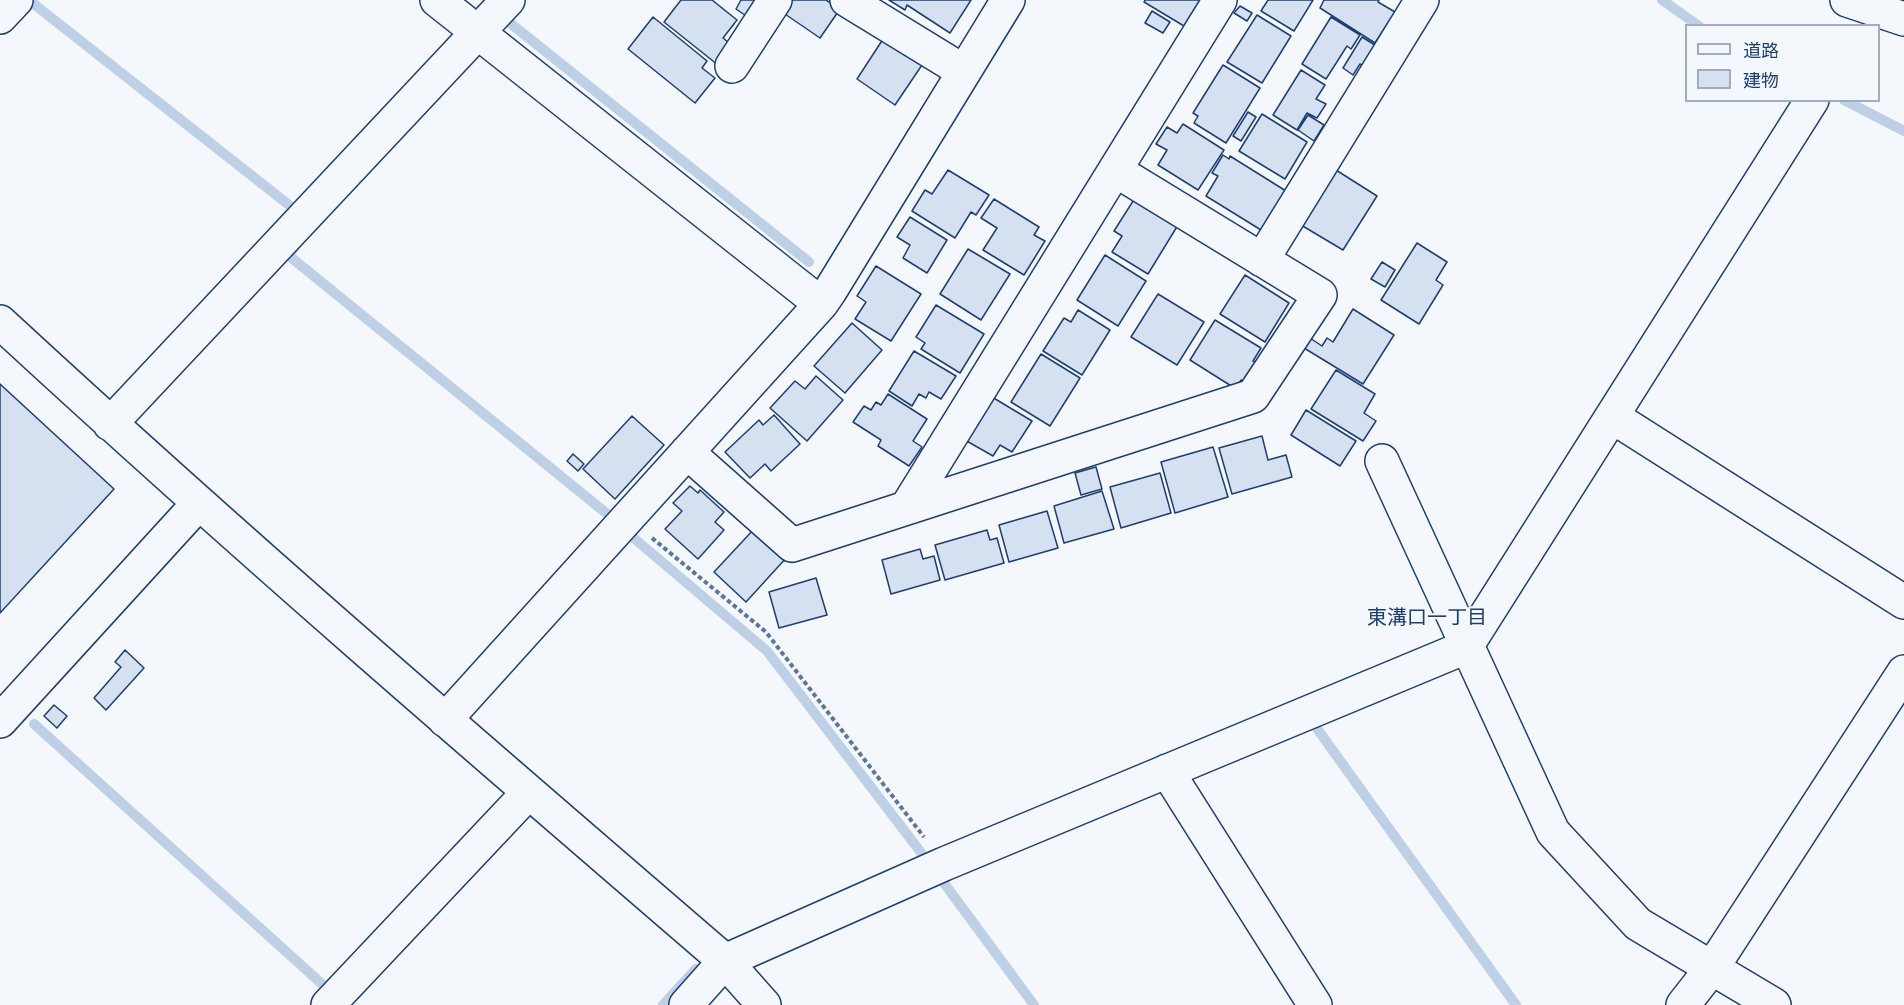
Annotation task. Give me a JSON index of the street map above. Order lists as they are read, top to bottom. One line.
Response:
{"districts":["東溝口一丁目"],"legend":["道路","建物"]}
